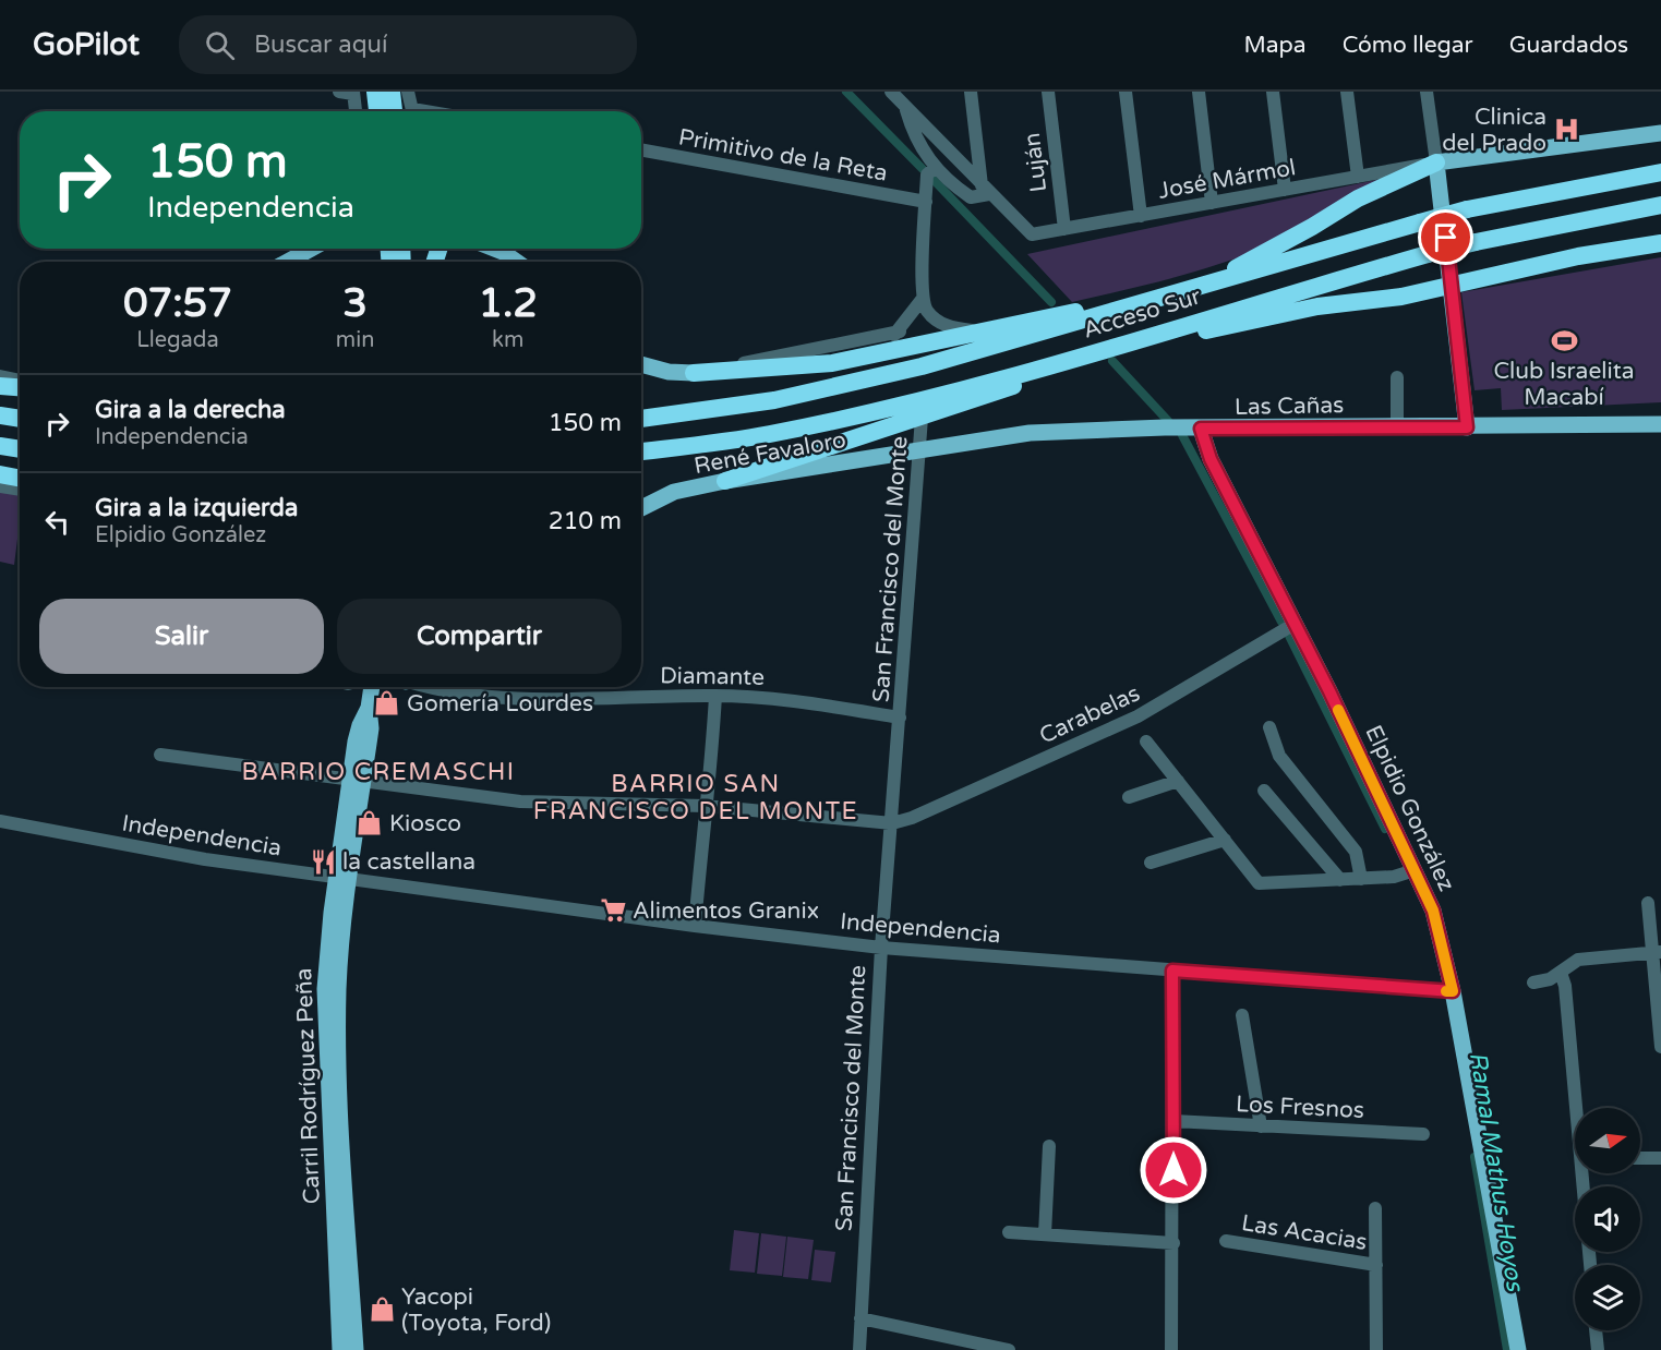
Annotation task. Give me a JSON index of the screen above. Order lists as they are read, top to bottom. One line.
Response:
{"streets":{"highway":["Acceso Sur"],"main road":["Las Cañas","René Favaloro","Elpidio González","Carril Rodríguez Peña"],"street":["Primitivo de la Reta","Luján","José Mármol","San Francisco del Monte","Diamante","Carabelas","Independencia","Los Fresnos","Las Acacias"]},"crossings":[["Luján","José Mármol"],["Las Cañas","René Favaloro"],["Las Cañas","San Francisco del Monte"],["Las Cañas","Elpidio González"],["René Favaloro","San Francisco del Monte"],["San Francisco del Monte","Diamante"],["San Francisco del Monte","Carabelas"],["San Francisco del Monte","Independencia"],["Carabelas","Elpidio González"],["Elpidio González","Independencia"],["Independencia","Carril Rodríguez Peña"]],"districts":["BARRIO CREMASCHI","BARRIO SAN FRANCISCO DEL MONTE"],"water":["Ramal Mathus Hoyos"],"places":{"hospital":["Clinica del Prado"],"sports":["Club Israelita Macabí"],"shop":["Gomería Lourdes","Kiosco","Yacopi (Toyota, Ford)"],"restaurant":["la castellana"],"supermarket":["Alimentos Granix"]},"north":"right","page":{"header":"GoPilot","search":"Buscar aquí","nav":["Mapa","Cómo llegar","Guardados"],"turn":["150 m","Independencia"],"eta":["07:57","Llegada","3","min","1.2","km"],"list":[{"name":"Gira a la derecha","note":"Independencia","value":"150 m"},{"name":"Gira a la izquierda","note":"Elpidio González","value":"210 m"}],"buttons":["Salir","Compartir"]}}
